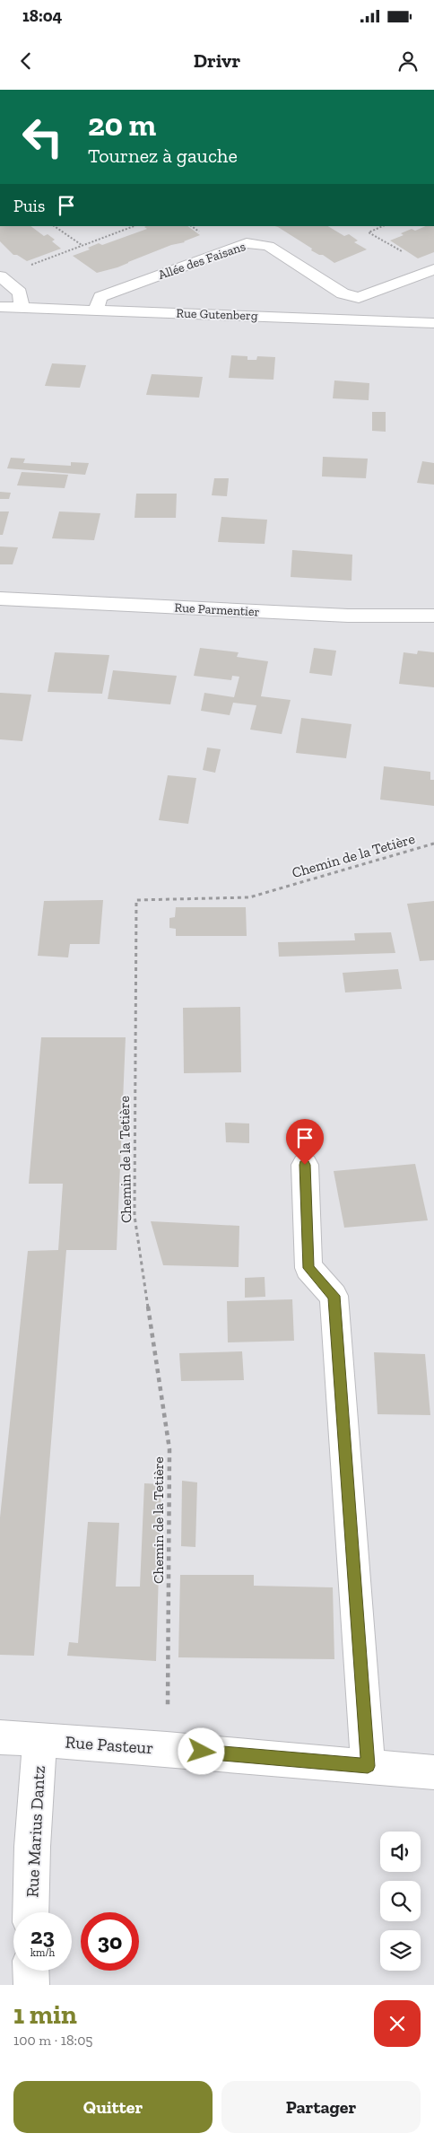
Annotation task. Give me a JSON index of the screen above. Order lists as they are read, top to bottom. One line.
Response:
{"streets":{"street":["Allée des Faisans","Rue Gutenberg","Rue Parmentier","Rue Pasteur","Rue Marius Dantz"],"path":["Chemin de la Tetière"]},"crossings":[["Allée des Faisans","Rue Gutenberg"],["Chemin de la Tetière","Rue Pasteur"],["Rue Pasteur","Rue Marius Dantz"]],"page":{"status":"18:04","header":"Drivr","turn":["20 m","Tournez à gauche"],"then":"Puis","speed":"23 km/h","limit":"30","heading":["1 min","100 m · 18:05"],"buttons":["Quitter","Partager"]}}
